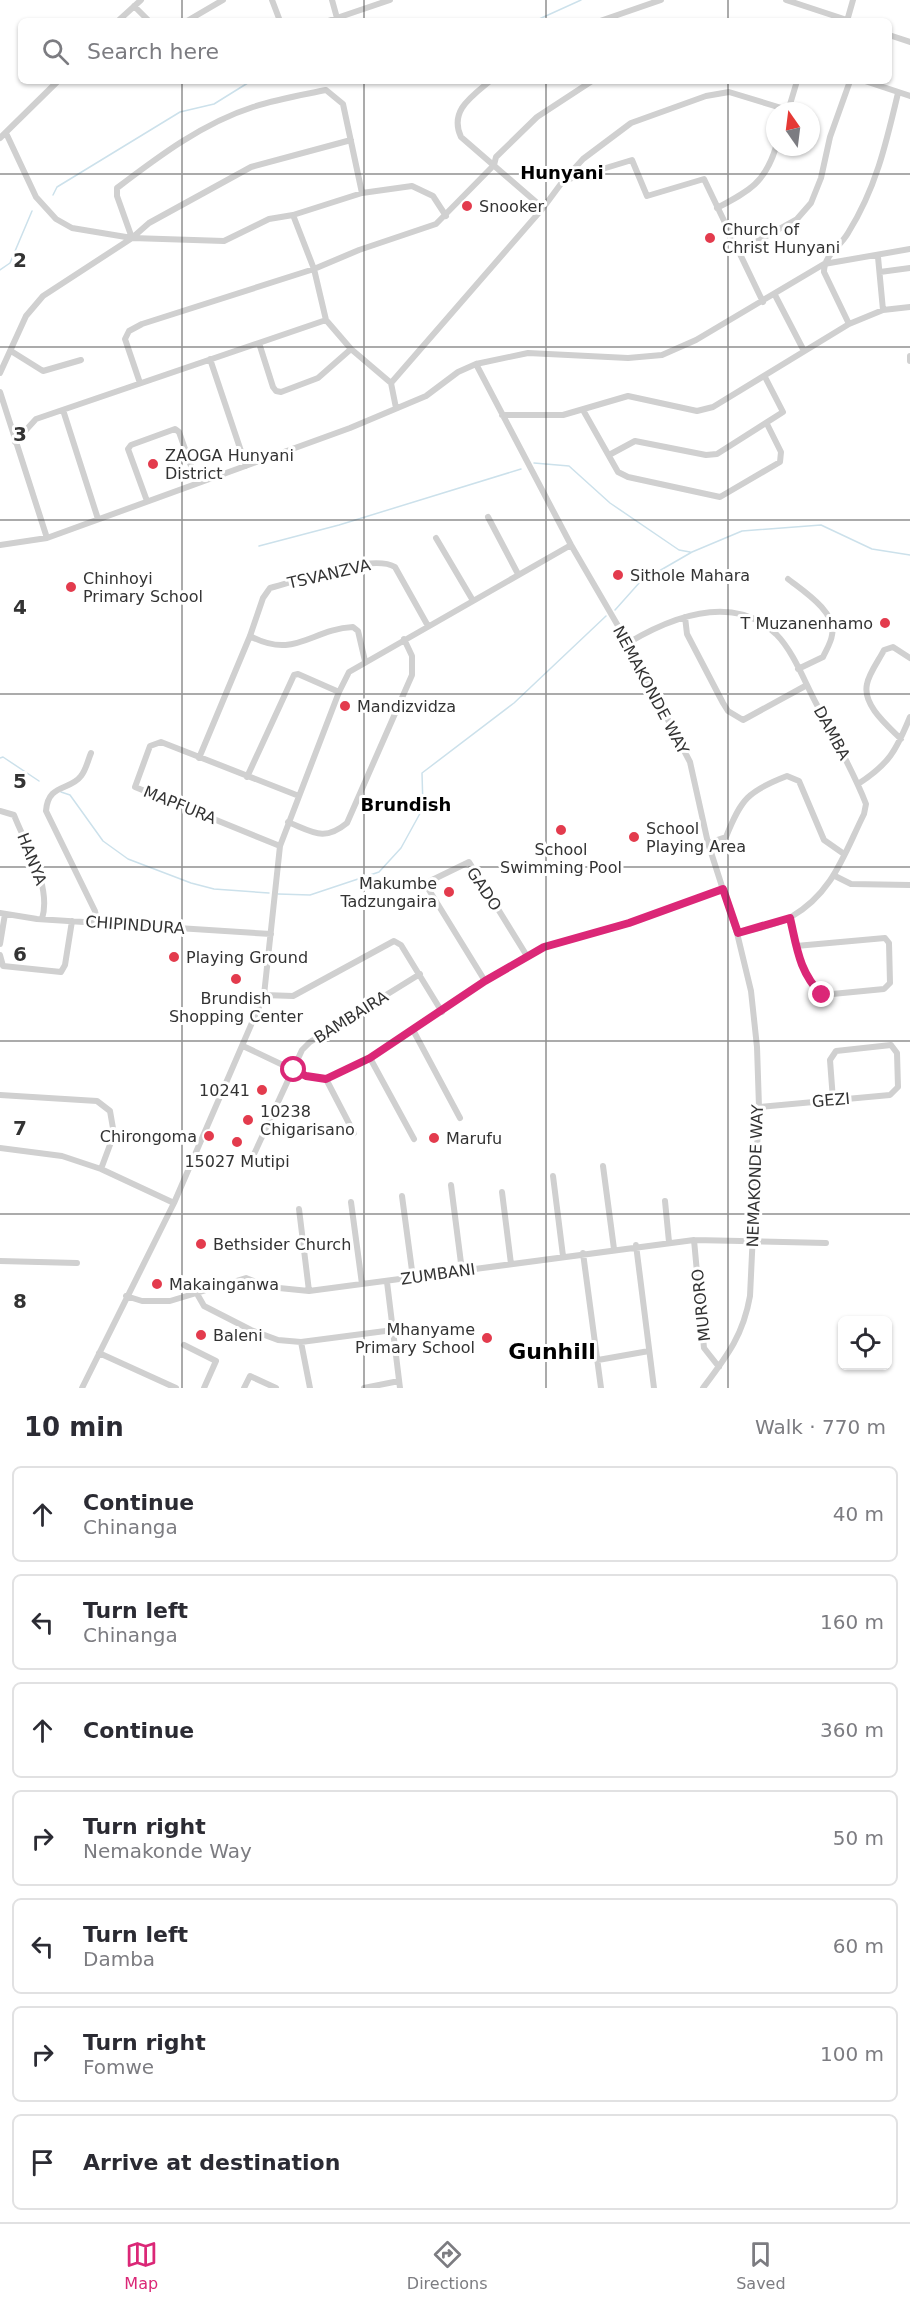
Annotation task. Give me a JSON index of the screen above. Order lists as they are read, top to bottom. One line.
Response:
{"streets":{"street":["TSVANZVA","NEMAKONDE WAY","DAMBA","MAPFURA","HANYA","GADO","CHIPINDURA","BAMBAIRA","GEZI","ZUMBANI","MURORO"]},"crossings":[["TSVANZVA","MAPFURA"],["NEMAKONDE WAY","DAMBA"],["NEMAKONDE WAY","GEZI"],["NEMAKONDE WAY","ZUMBANI"],["NEMAKONDE WAY","MURORO"],["HANYA","CHIPINDURA"],["ZUMBANI","MURORO"]],"districts":["Hunyani","Brundish","Gunhill"],"places":["Snooker","Church of Christ Hunyani","ZAOGA Hunyani District","Sithole Mahara","Chinhoyi Primary School","T Muzanenhamo","Mandizvidza","School Swimming Pool","School Playing Area","Makumbe Tadzungaira","Playing Ground","Brundish Shopping Center","10241","10238 Chigarisano","Chirongoma","Marufu","15027 Mutipi","Bethsider Church","Makainganwa","Baleni","Mhanyame Primary School"],"north":"top","page":{"search":"Search here","heading":["10 min","Walk · 770 m"],"list":[["Continue","Chinanga","40 m"],["Turn left","Chinanga","160 m"],["Continue","360 m"],["Turn right","Nemakonde Way","50 m"],["Turn left","Damba","60 m"],["Turn right","Fomwe","100 m"],"Arrive at destination"],"nav":["Map","Directions","Saved"]},"grid":{"rows":["2","3","4","5","6","7","8"]}}
